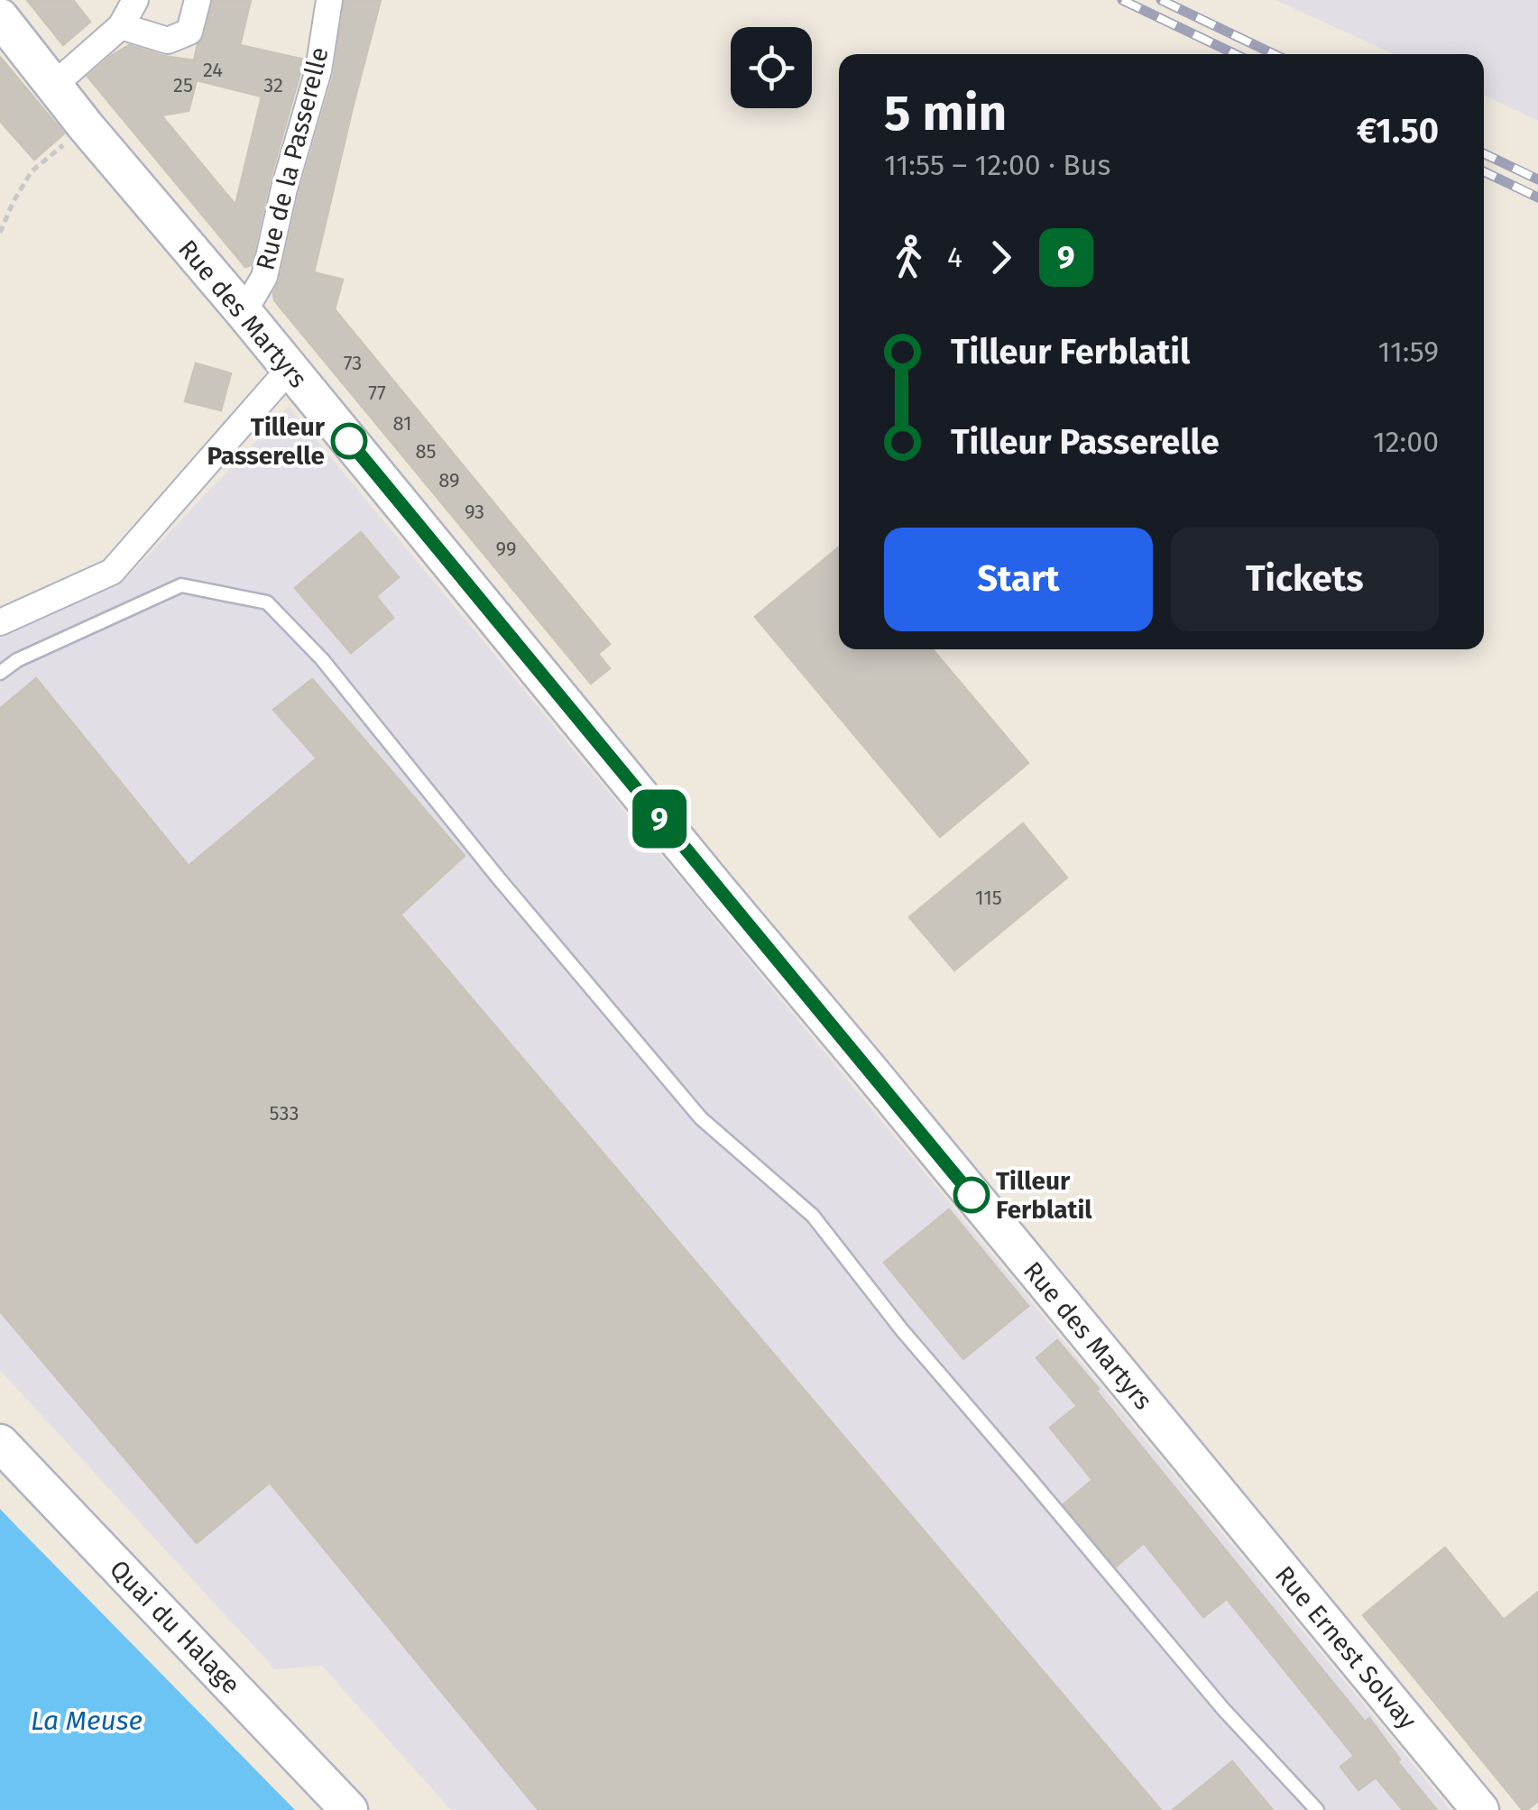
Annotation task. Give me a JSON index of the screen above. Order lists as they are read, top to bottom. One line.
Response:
{"streets":{"street":["Rue de la Passerelle","Rue des Martyrs","Quai du Halage","Rue Ernest Solvay"]},"crossings":[["Rue de la Passerelle","Rue des Martyrs"],["Rue des Martyrs","Rue Ernest Solvay"]],"water":["La Meuse"],"places":["Tilleur Passerelle","Tilleur Ferblatil"],"lines":["bus line 9"],"house_numbers":["24","25","32","73","77","81","85","89","93","99","115","533"],"page":{"on_map":"9","heading":["5 min","11:55 – 12:00 · Bus","€1.50"],"legs":["4","9"],"list":[{"name":"Tilleur Ferblatil","value":"11:59"},{"name":"Tilleur Passerelle","value":"12:00"}],"buttons":["Start","Tickets"]}}
